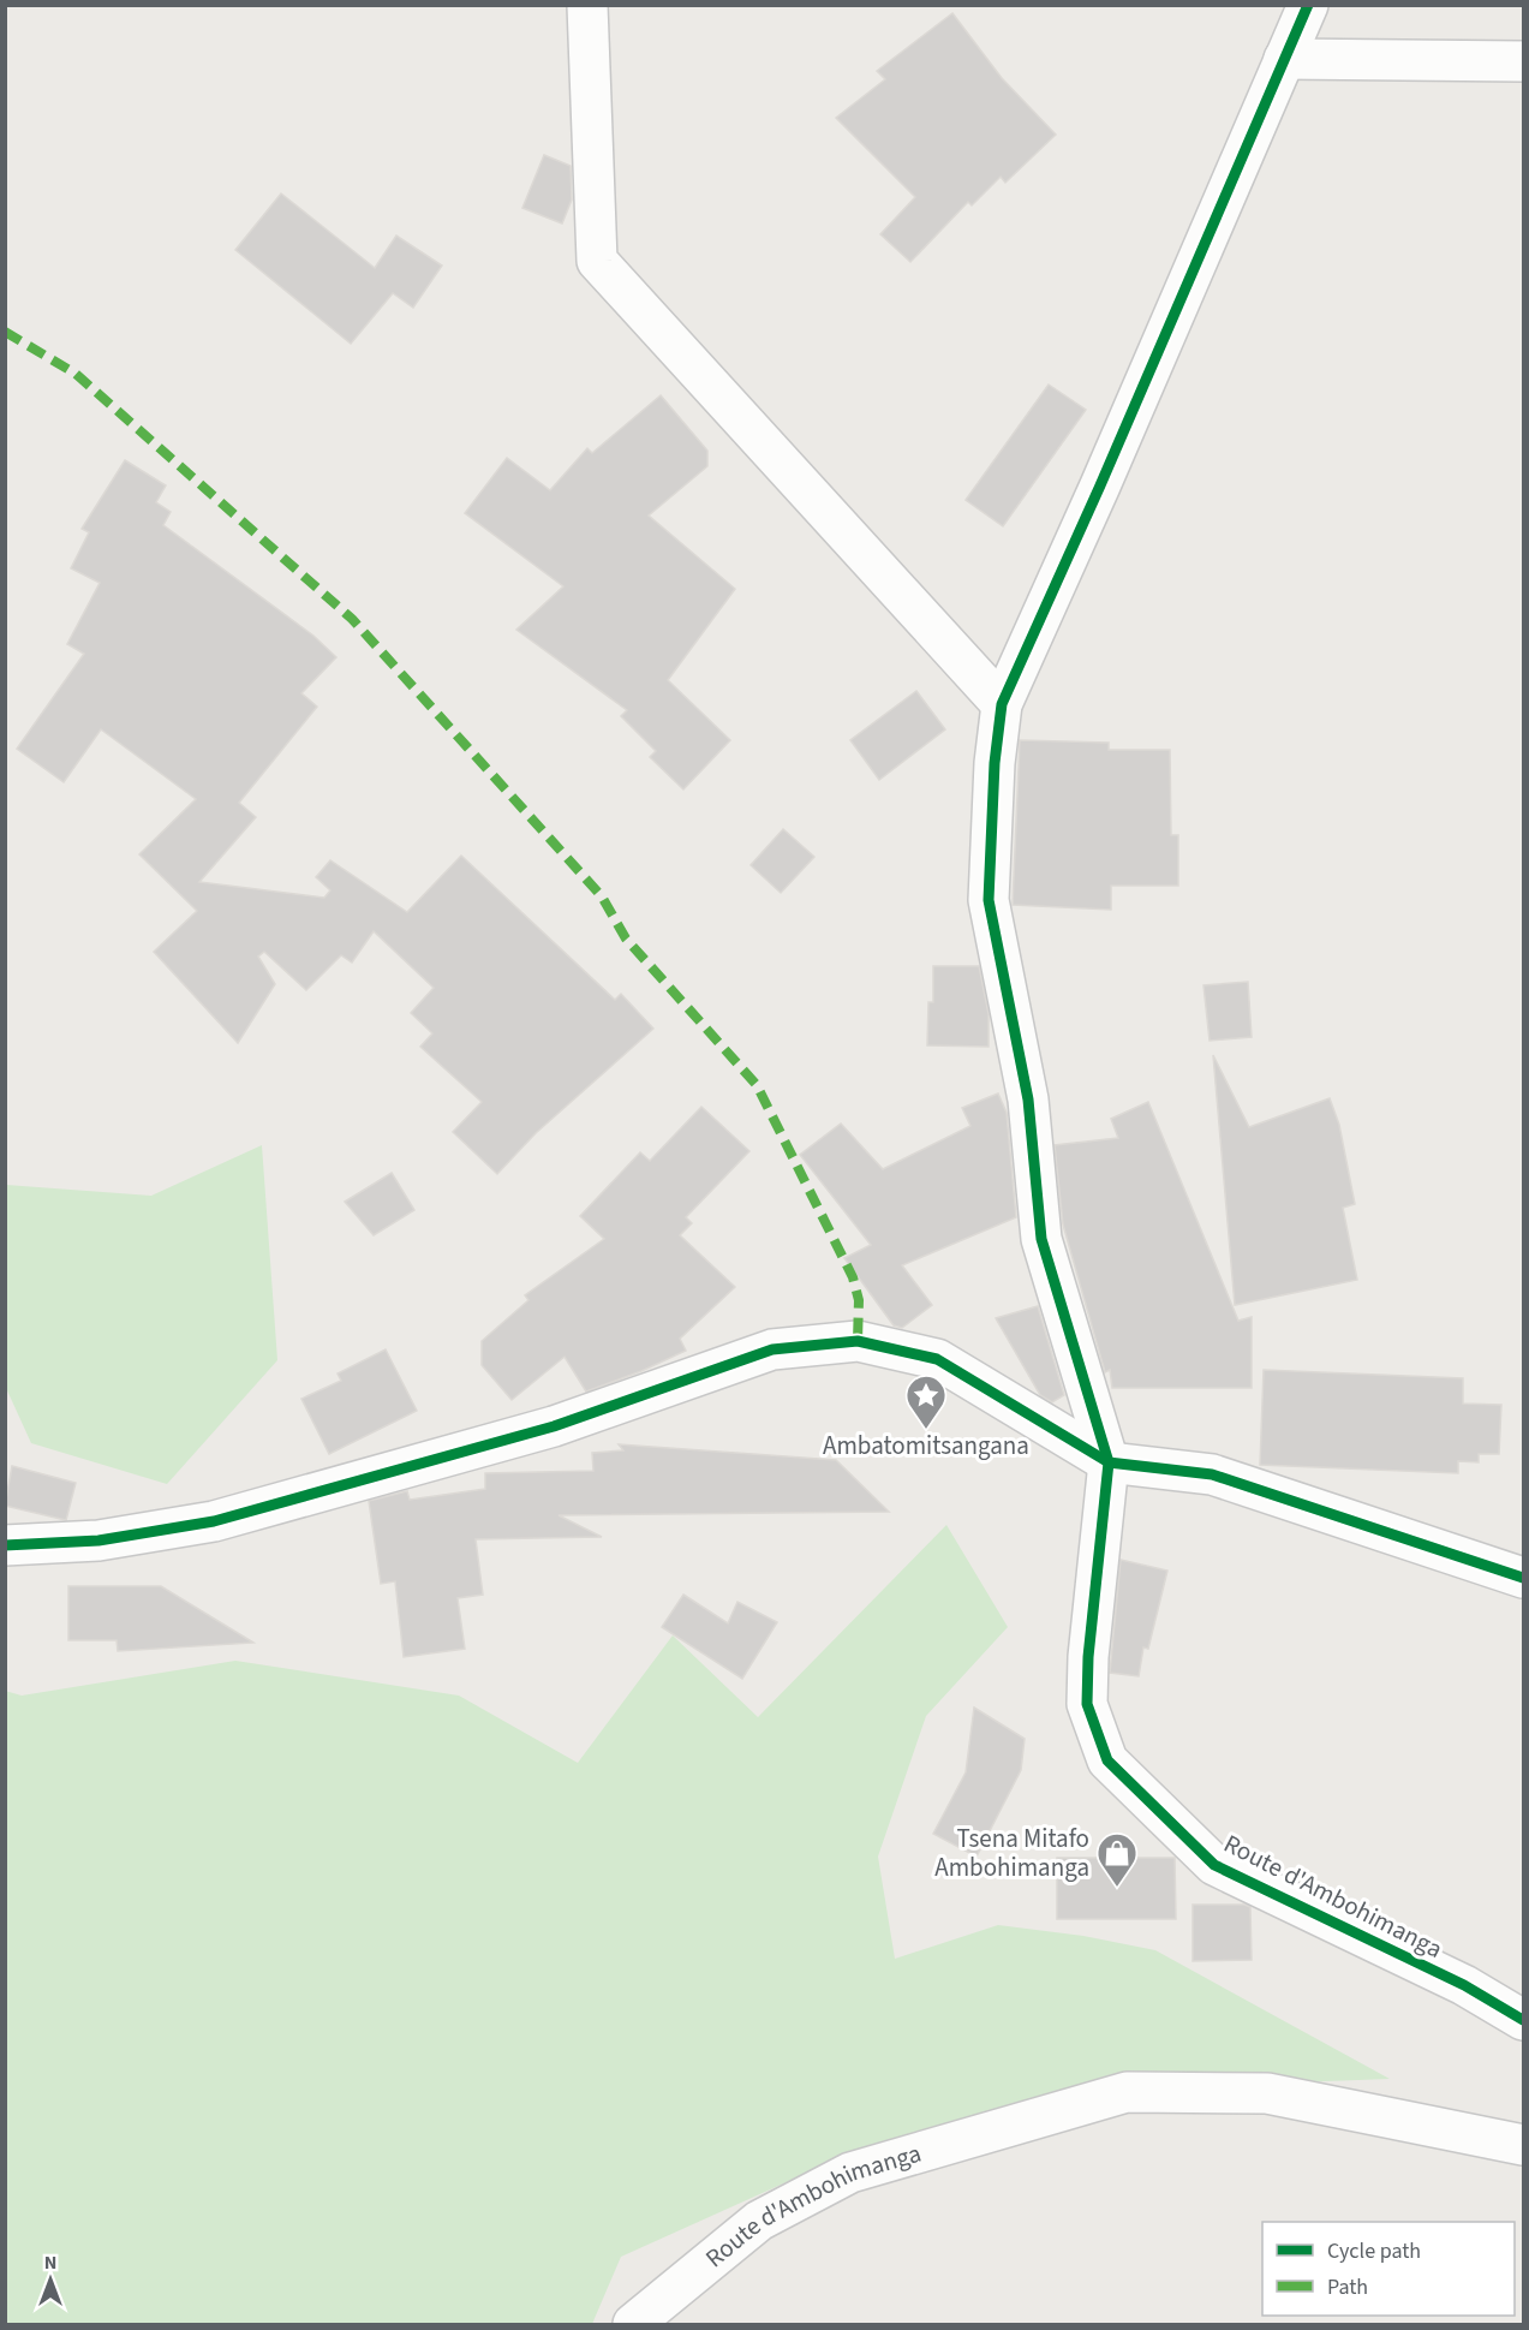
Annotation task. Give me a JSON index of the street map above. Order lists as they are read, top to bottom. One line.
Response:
{"streets":{"street":["Route d'Ambohimanga"]},"places":{"place":["Ambatomitsangana"],"shop":["Tsena Mitafo Ambohimanga"]},"legend":["Cycle path","Path"],"north":"top"}
